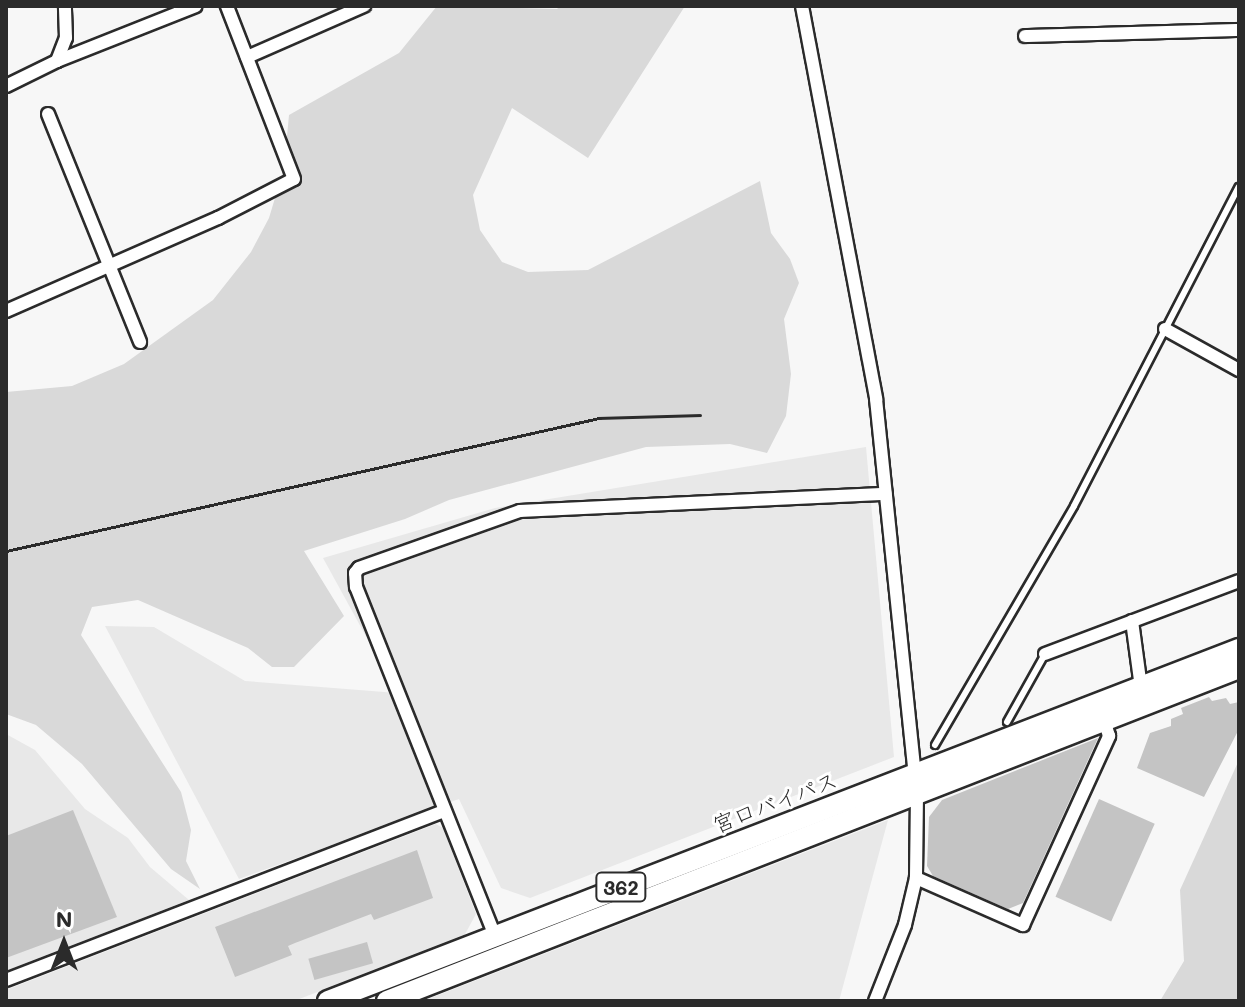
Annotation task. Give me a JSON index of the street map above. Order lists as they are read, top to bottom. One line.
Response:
{"streets":{"highway":["宮口バイパス","362"]},"north":"top"}
